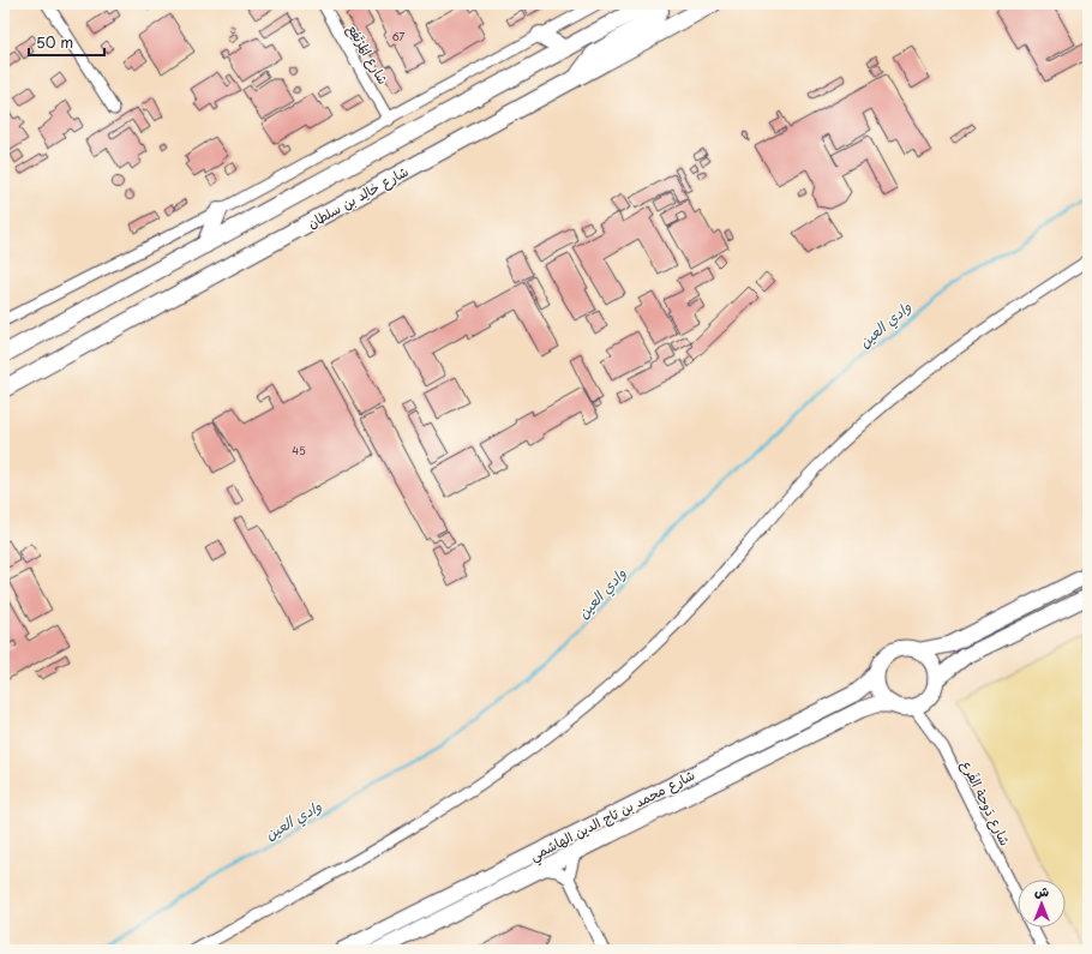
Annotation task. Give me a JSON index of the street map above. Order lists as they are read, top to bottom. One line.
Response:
{"streets":{"main road":["شارع خالِد بن سلطان"],"street":["شارع المُرْتَفِع","شارع دَوحة الفَرع","شارع محمد بن تاج الدين الهاشمي"]},"crossings":[["شارع دَوحة الفَرع","شارع محمد بن تاج الدين الهاشمي"]],"water":["وادي العين"],"house_numbers":["67","45"],"scale_bar":"50 m","north":"top"}
